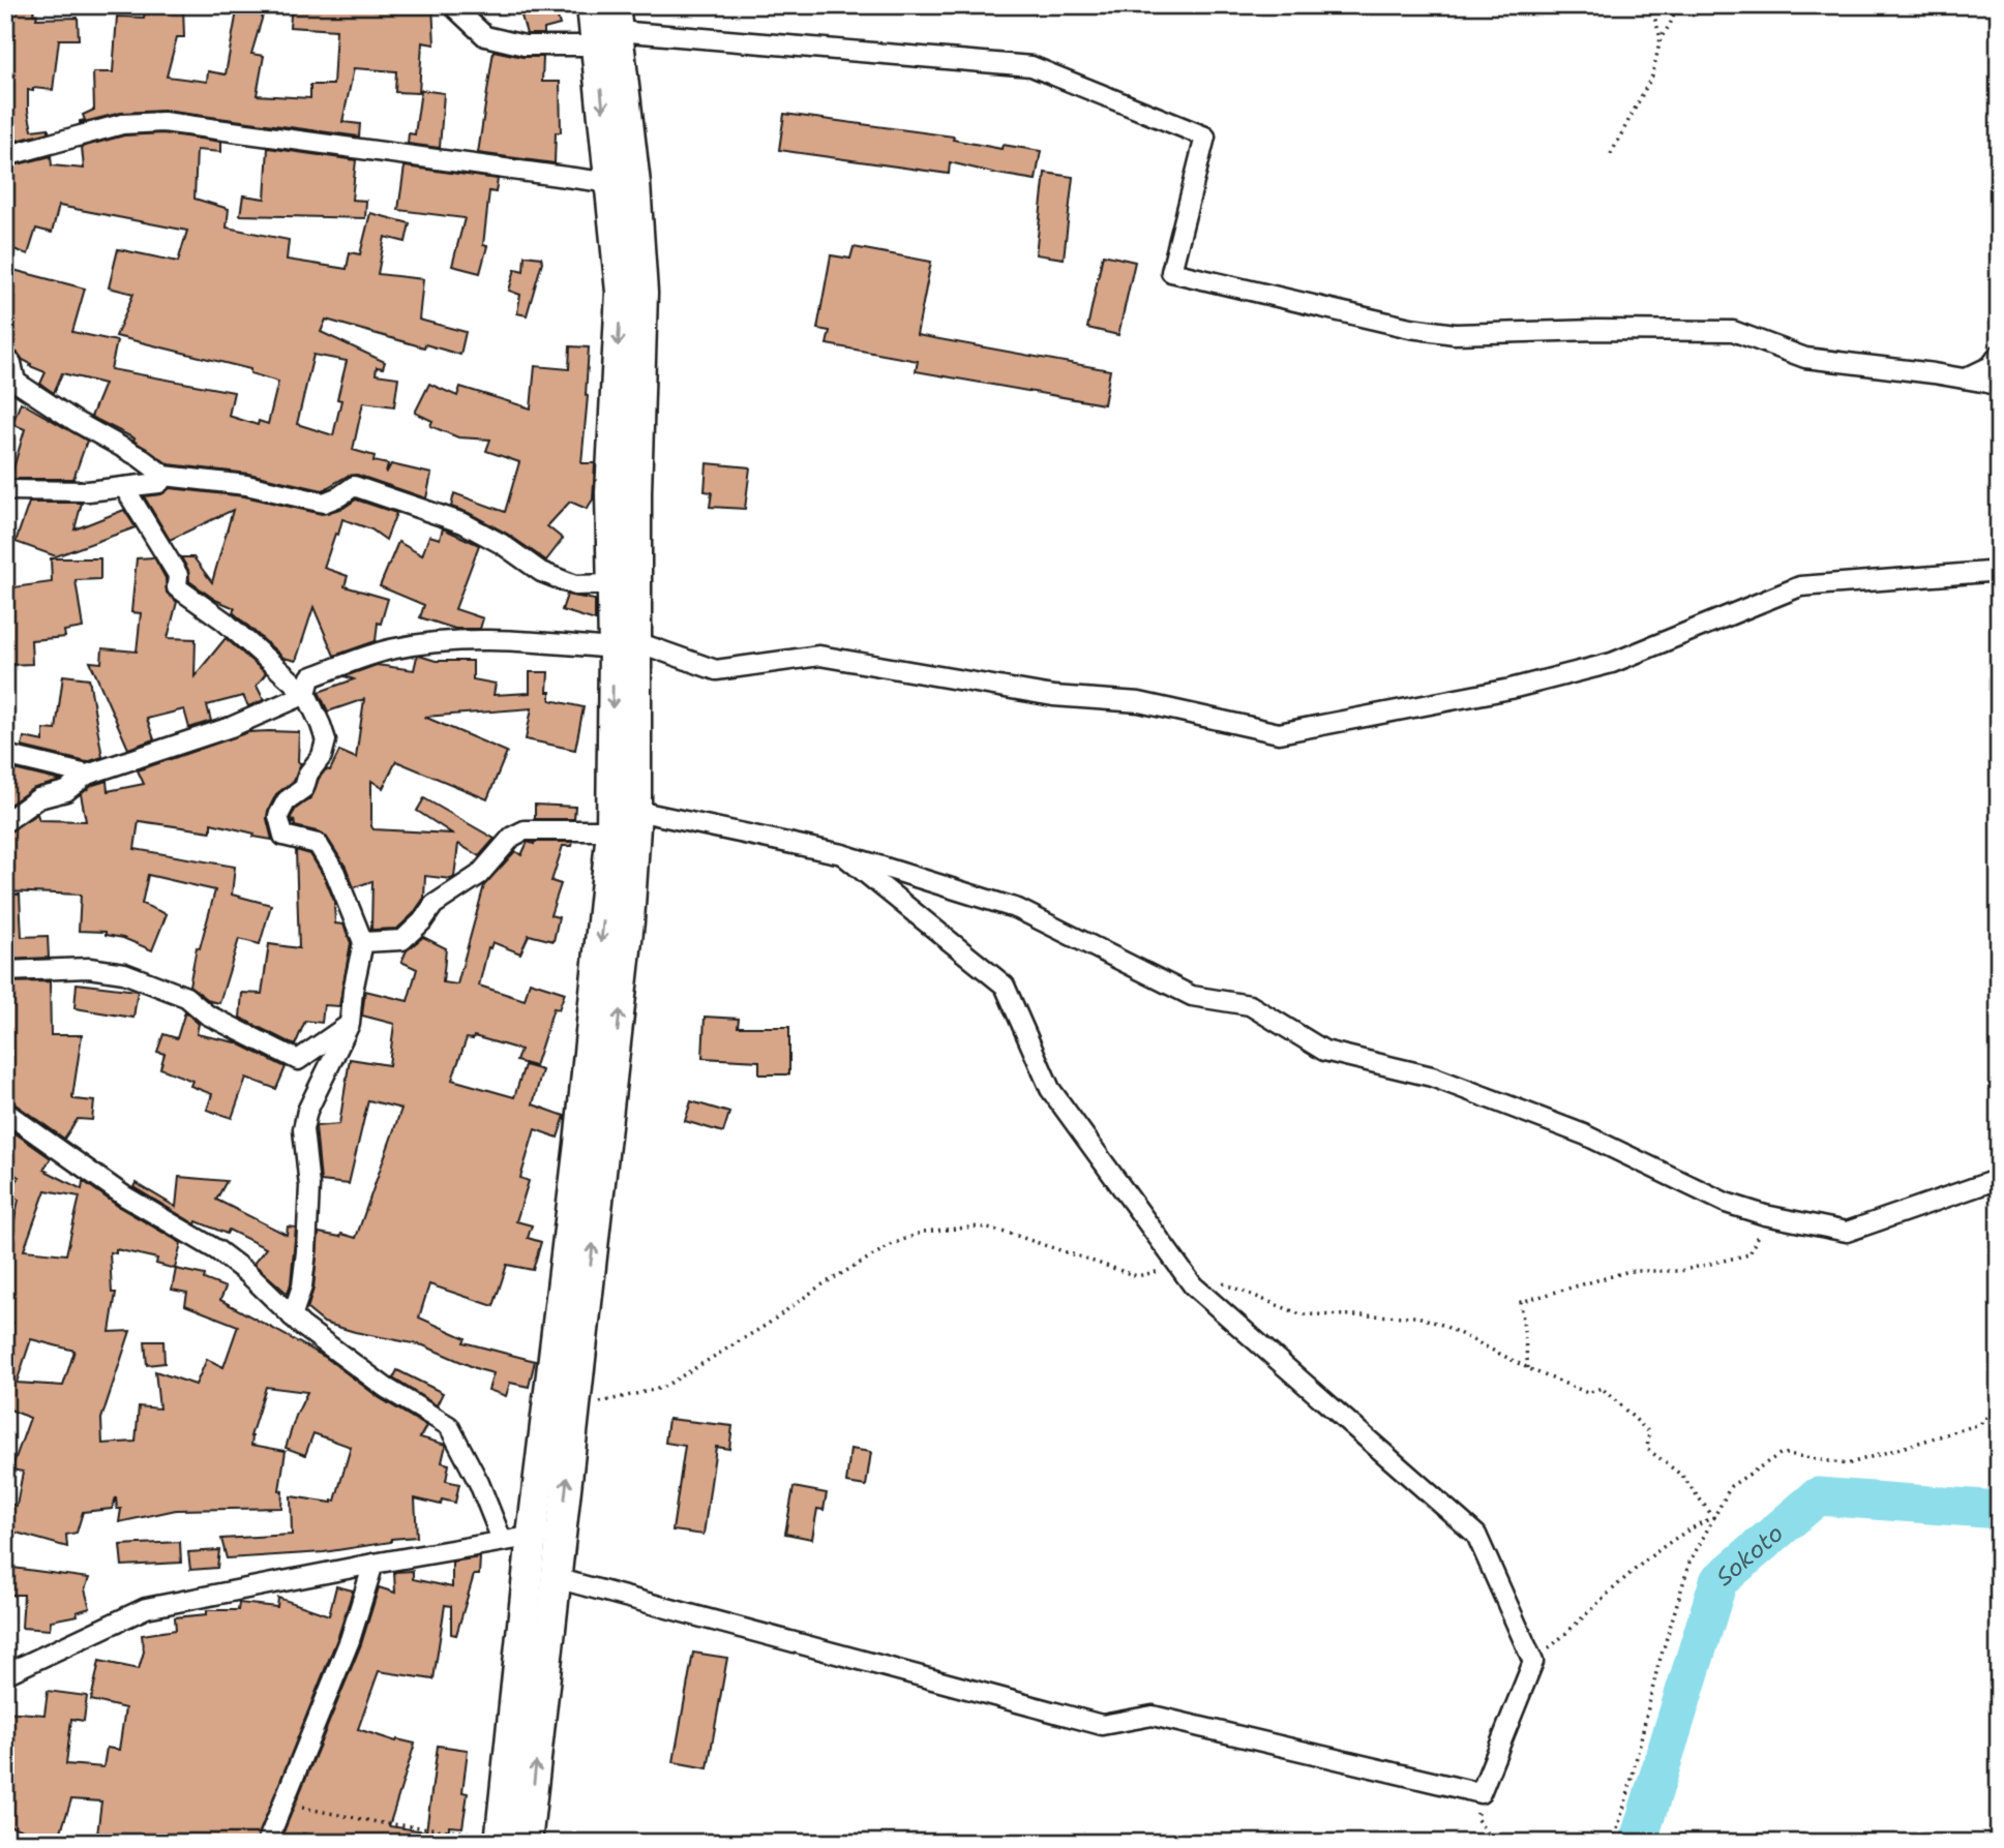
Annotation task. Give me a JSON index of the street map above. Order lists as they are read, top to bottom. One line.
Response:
{"water":["Sokoto"]}
